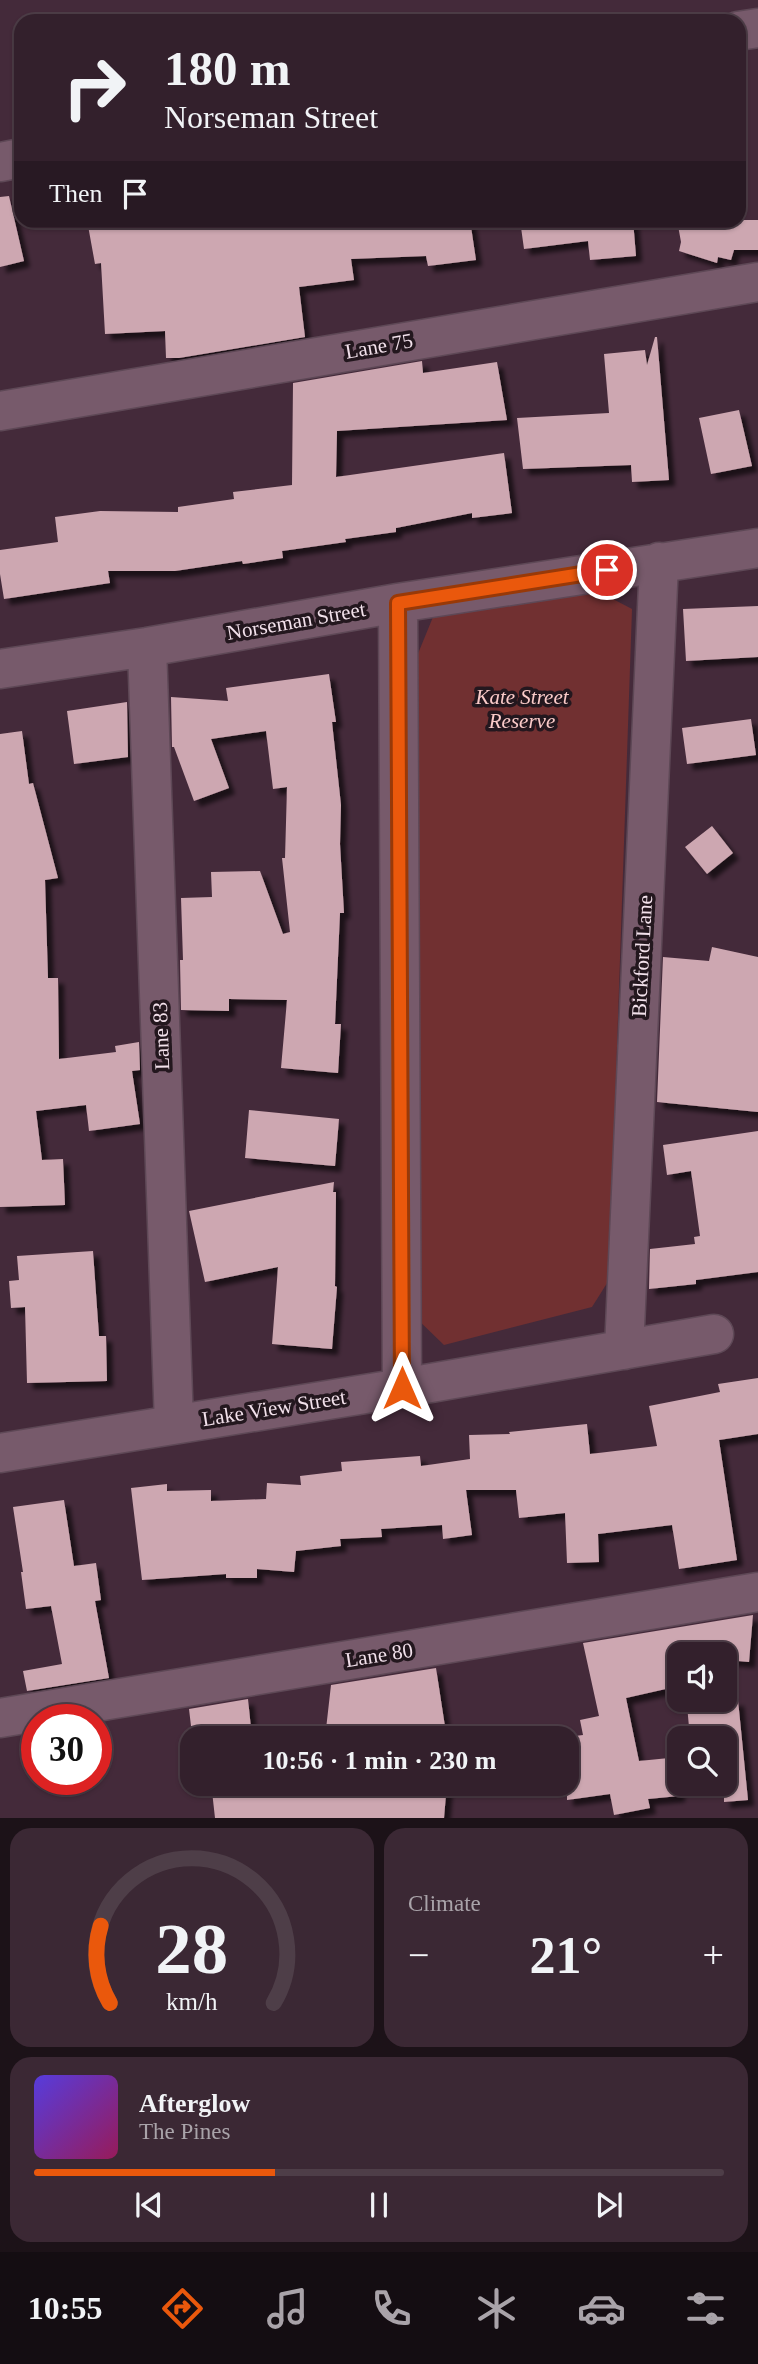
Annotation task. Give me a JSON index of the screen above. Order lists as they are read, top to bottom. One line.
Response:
{"streets":{"street":["Lane 75","Norseman Street","Bickford Lane","Lane 83","Lake View Street","Lane 80"]},"crossings":[["Norseman Street","Bickford Lane"],["Norseman Street","Lane 83"],["Bickford Lane","Lake View Street"],["Lane 83","Lake View Street"]],"parks":["Kate Street Reserve"],"page":{"turn":["180 m","Norseman Street"],"then":"Then","limit":"30","trip":"10:56 · 1 min · 230 m","tile":"Climate","heat":["−","21°","+"],"song":["Afterglow","The Pines"],"tabs":"10:55","gauge":["28","km/h"]}}
